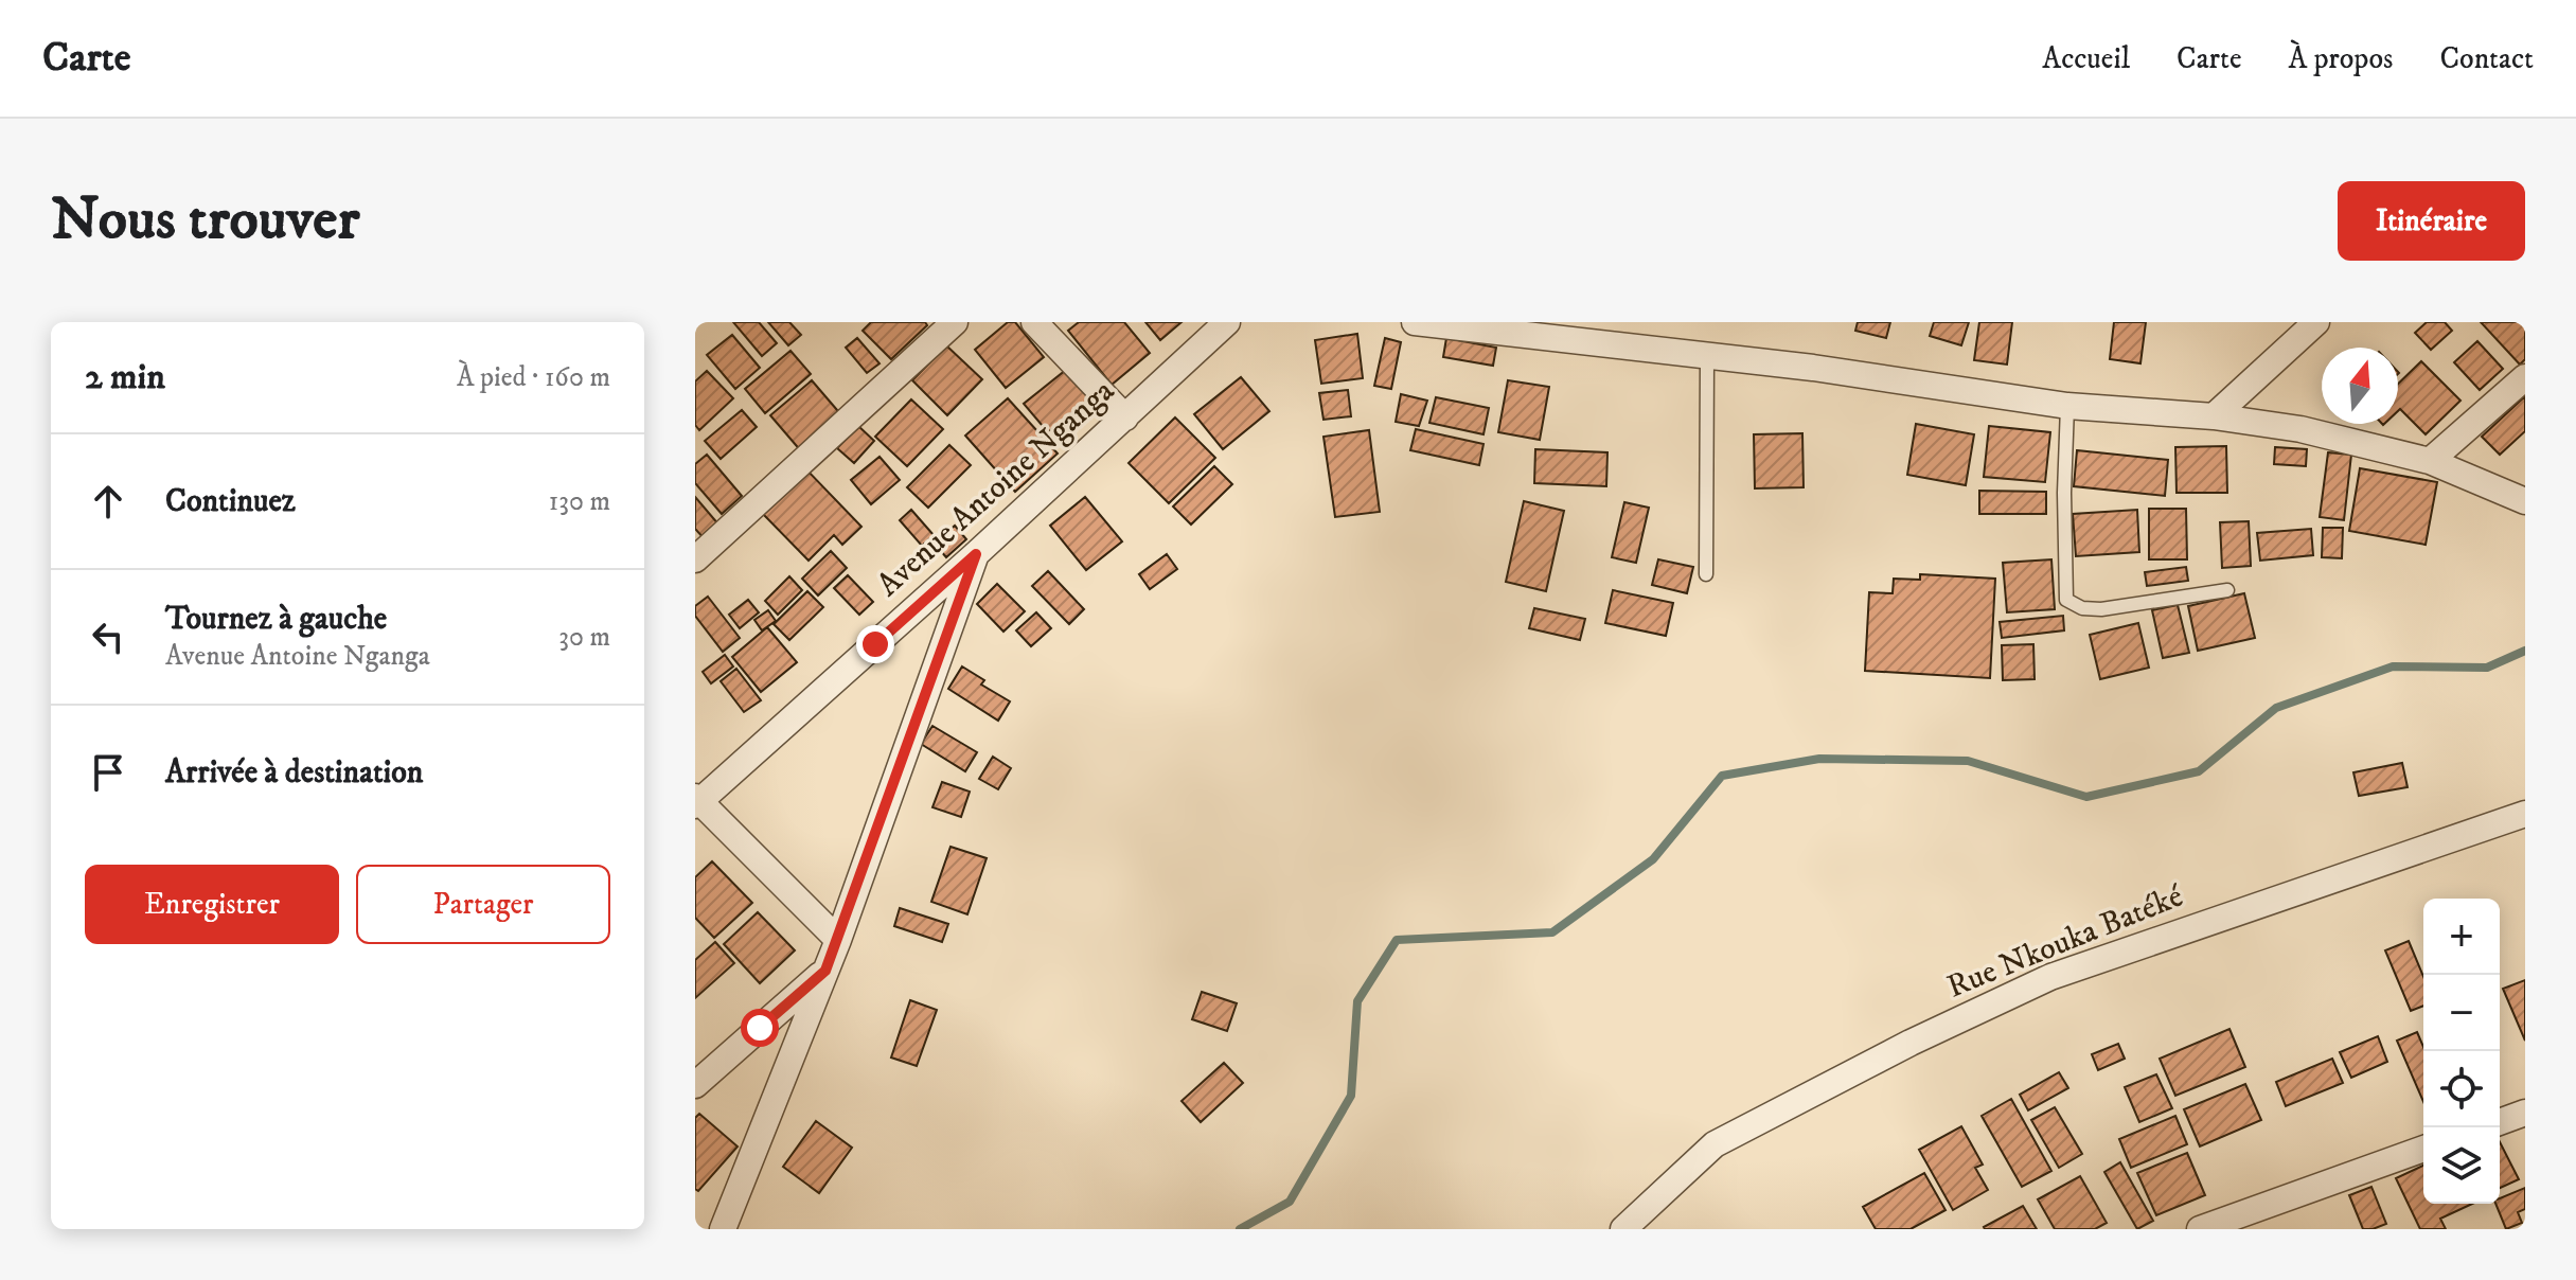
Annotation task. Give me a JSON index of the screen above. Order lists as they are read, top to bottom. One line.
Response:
{"streets":{"street":["Avenue Antoine Nganga","Rue Nkouka Batéké"]},"north":"top","page":{"header":"Carte","nav":["Accueil","Carte","À propos","Contact"],"buttons":["Itinéraire",["Enregistrer","Partager"]],"title":"Nous trouver","heading":["2 min","À pied · 160 m"],"list":[["Continuez","130 m"],["Tournez à gauche","Avenue Antoine Nganga","30 m"],"Arrivée à destination"],"map_buttons":["+","−"]}}
